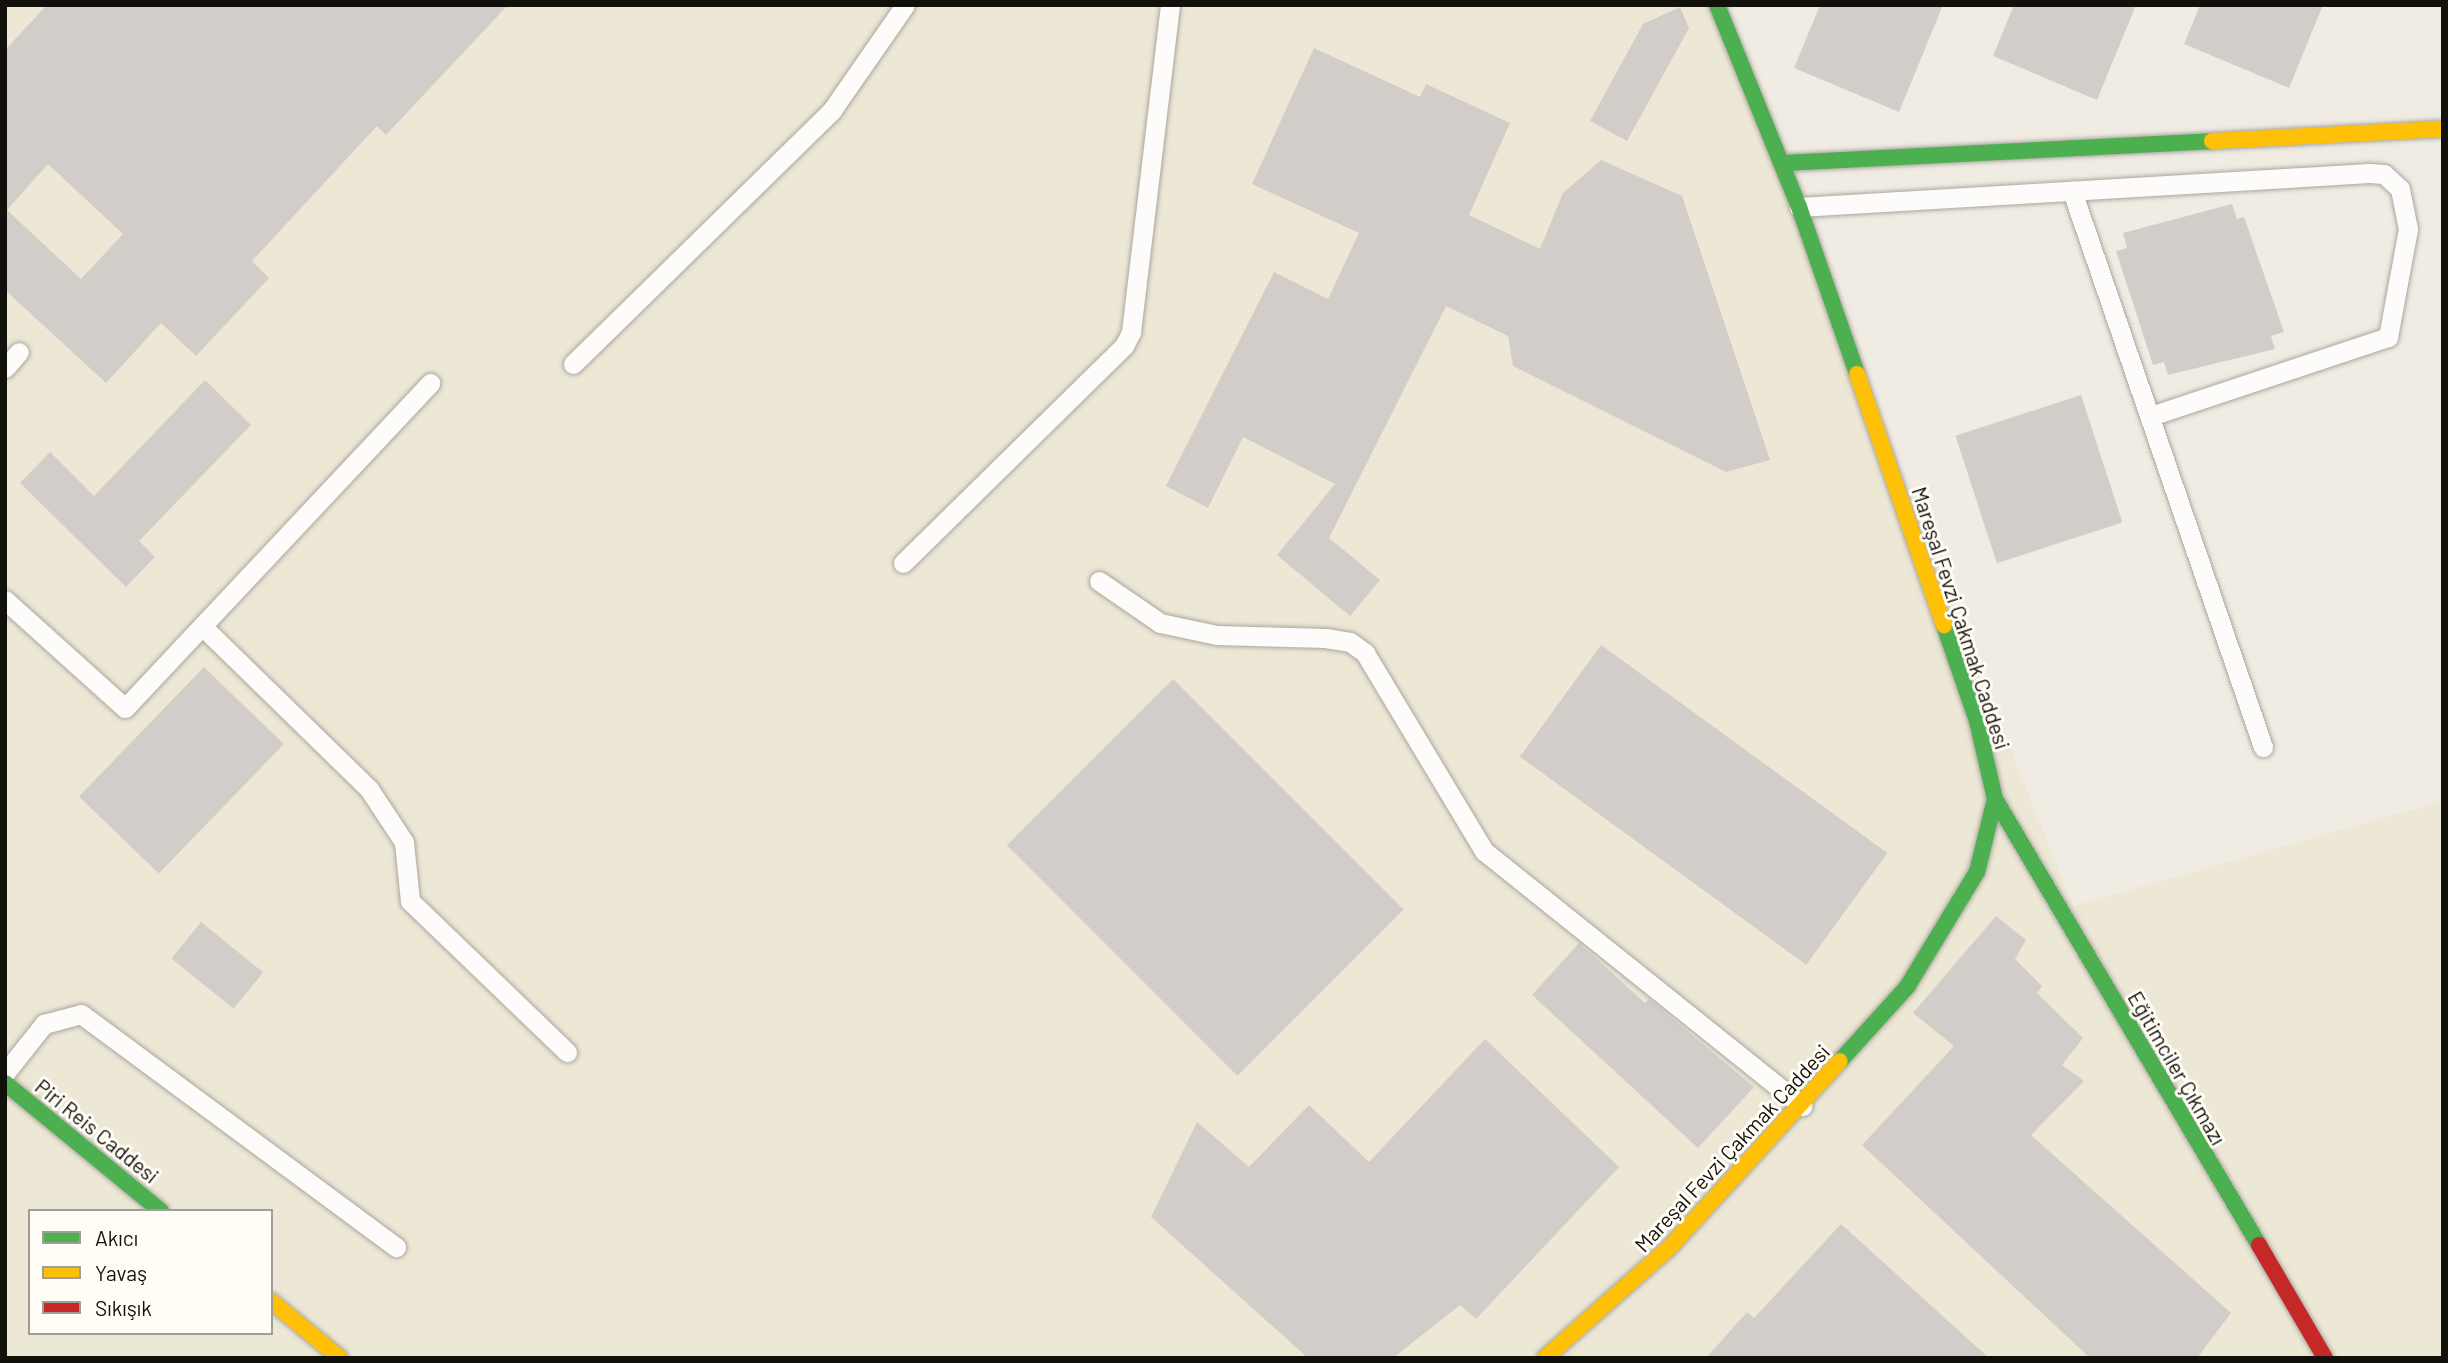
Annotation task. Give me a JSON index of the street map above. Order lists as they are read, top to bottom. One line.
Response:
{"streets":{"street":["Mareşal Fevzi Çakmak Caddesi","Eğitimciler Çıkmazı","Piri Reis Caddesi"]},"crossings":[["Mareşal Fevzi Çakmak Caddesi","Eğitimciler Çıkmazı"]],"legend":["Akıcı","Yavaş","Sıkışık"]}
